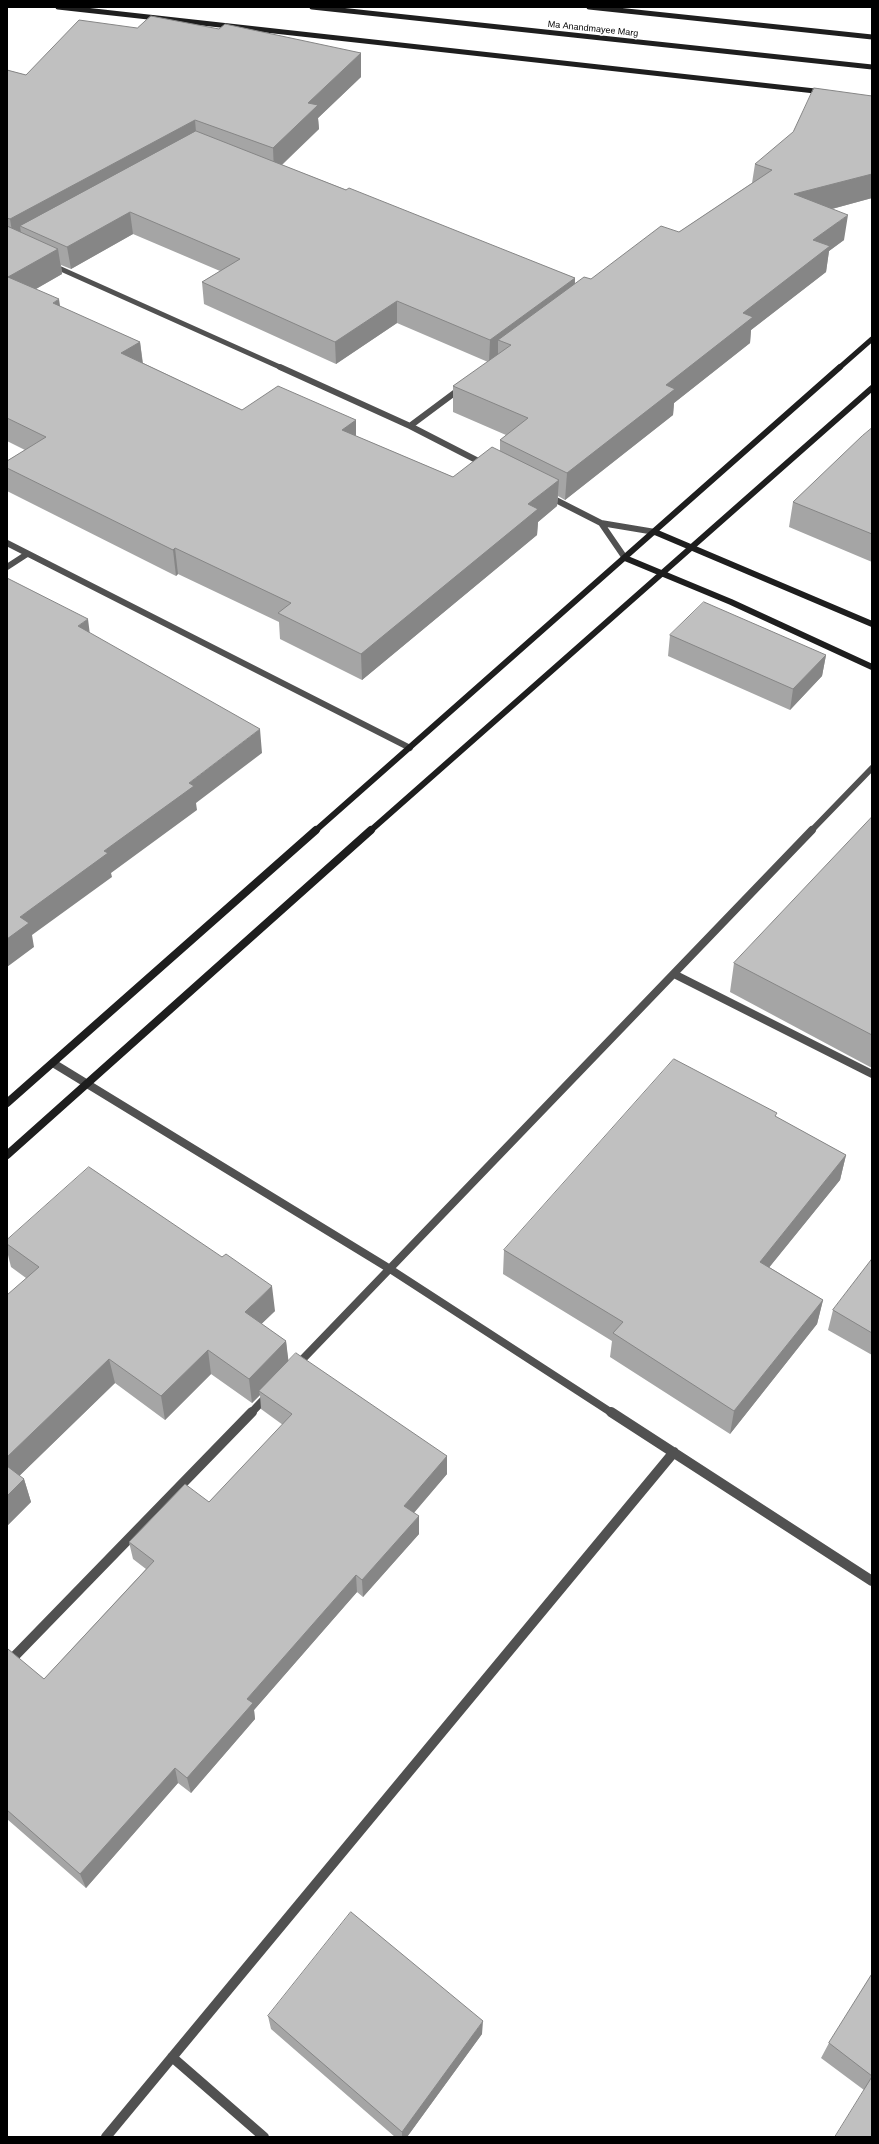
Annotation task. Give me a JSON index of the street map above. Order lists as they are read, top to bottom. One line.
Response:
{"streets":{"street":["Ma Anandmayee Marg"]}}
